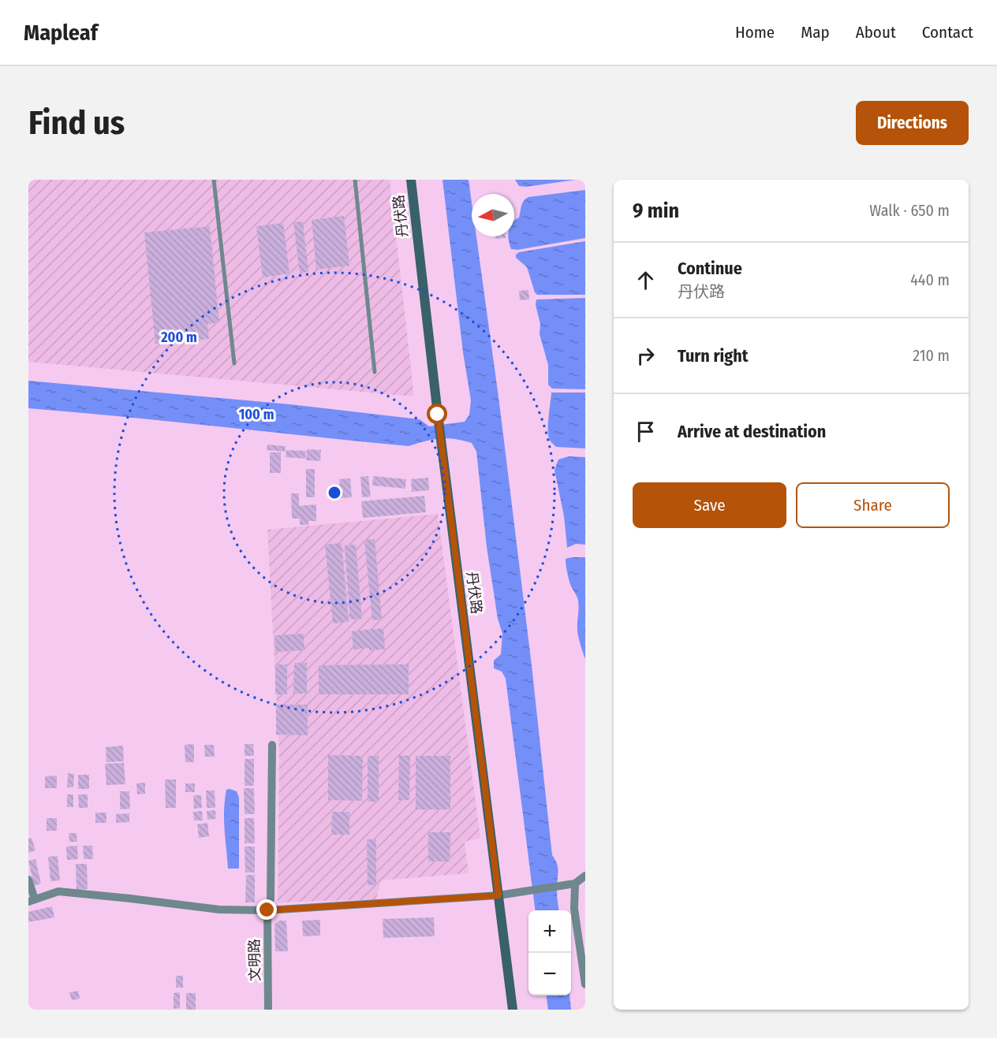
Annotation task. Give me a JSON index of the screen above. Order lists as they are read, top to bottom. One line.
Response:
{"streets":{"main road":["丹伏路"],"street":["文明路"]},"north":"left","page":{"header":"Mapleaf","nav":["Home","Map","About","Contact"],"buttons":["Directions",["Save","Share"]],"title":"Find us","heading":["9 min","Walk · 650 m"],"list":[["Continue","丹伏路","440 m"],["Turn right","210 m"],"Arrive at destination"],"map_buttons":["+","−"]},"rings":["200 m","100 m"]}
